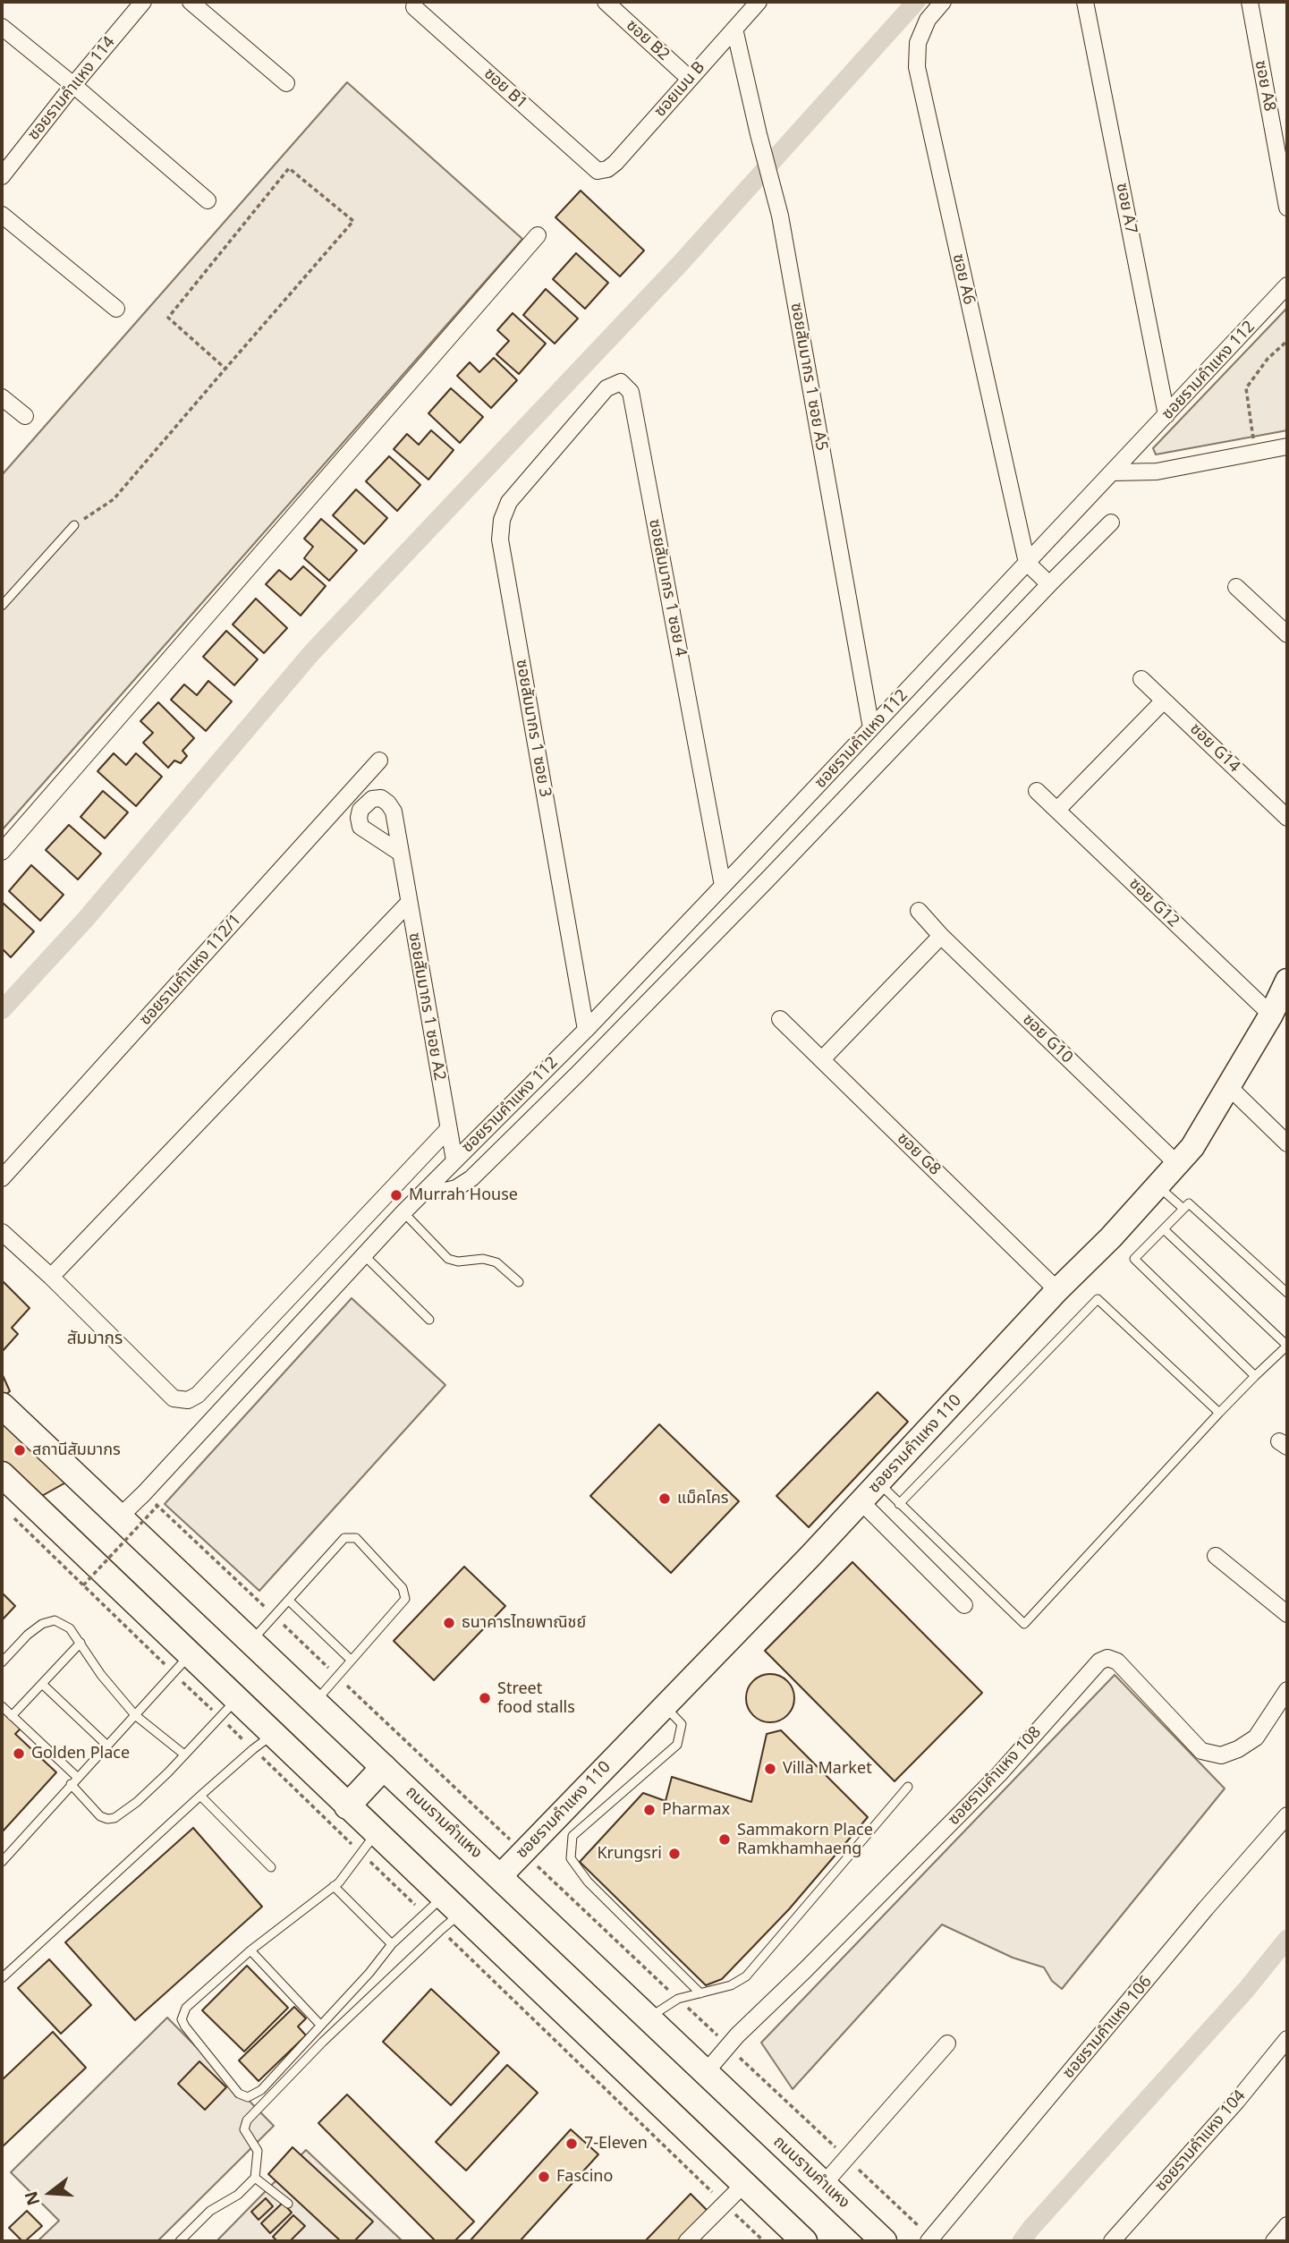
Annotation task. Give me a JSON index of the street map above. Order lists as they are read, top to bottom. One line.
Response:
{"streets":{"main road":["ถนนรามคำแหง"],"street":["ซอย B2","ซอย A8","ซอยรามคำแหง 114","ซอย B1","ซอยเมน B","ซอย A7","ซอย A6","ซอยรามคำแหง 112","ซอยสัมมากร 1 ซอย A5","ซอยสัมมากร 1 ซอย 4","ซอยสัมมากร 1 ซอย 3","ซอย G14","ซอย G12","ซอยรามคำแหง 112/1","ซอยสัมมากร 1 ซอย A2","ซอย G10","ซอย G8","ซอยรามคำแหง 110","ซอยรามคำแหง 108","ซอยรามคําแหง 106","ซอยรามคําแหง 104"]},"crossings":[["ซอย B2","ซอยเมน B"],["ซอย B1","ซอยเมน B"],["ซอยเมน B","ซอยสัมมากร 1 ซอย A5"],["ซอย A7","ซอยรามคำแหง 112"],["ซอย A6","ซอยรามคำแหง 112"],["ซอยรามคำแหง 112","ซอยสัมมากร 1 ซอย A5"],["ซอยรามคำแหง 112","ซอยสัมมากร 1 ซอย 4"],["ซอยรามคำแหง 112","ซอยสัมมากร 1 ซอย 3"],["ซอยรามคำแหง 112","ซอยสัมมากร 1 ซอย A2"],["ซอยรามคำแหง 112","ถนนรามคำแหง"],["ซอยสัมมากร 1 ซอย 4","ซอยสัมมากร 1 ซอย 3"],["ซอย G12","ซอยรามคำแหง 110"],["ซอย G10","ซอยรามคำแหง 110"],["ซอย G8","ซอยรามคำแหง 110"],["ซอยรามคำแหง 110","ถนนรามคำแหง"],["ซอยรามคำแหง 108","ถนนรามคำแหง"]],"districts":["สัมมากร"],"places":["Murrah House","สถานีสัมมากร","แม็คโคร","ธนาคารไทยพาณิชย์","Street food stalls","Golden Place","Villa Market","Pharmax","Sammakorn Place Ramkhamhaeng","Krungsri","7-Eleven","Fascino"],"north":"left"}
